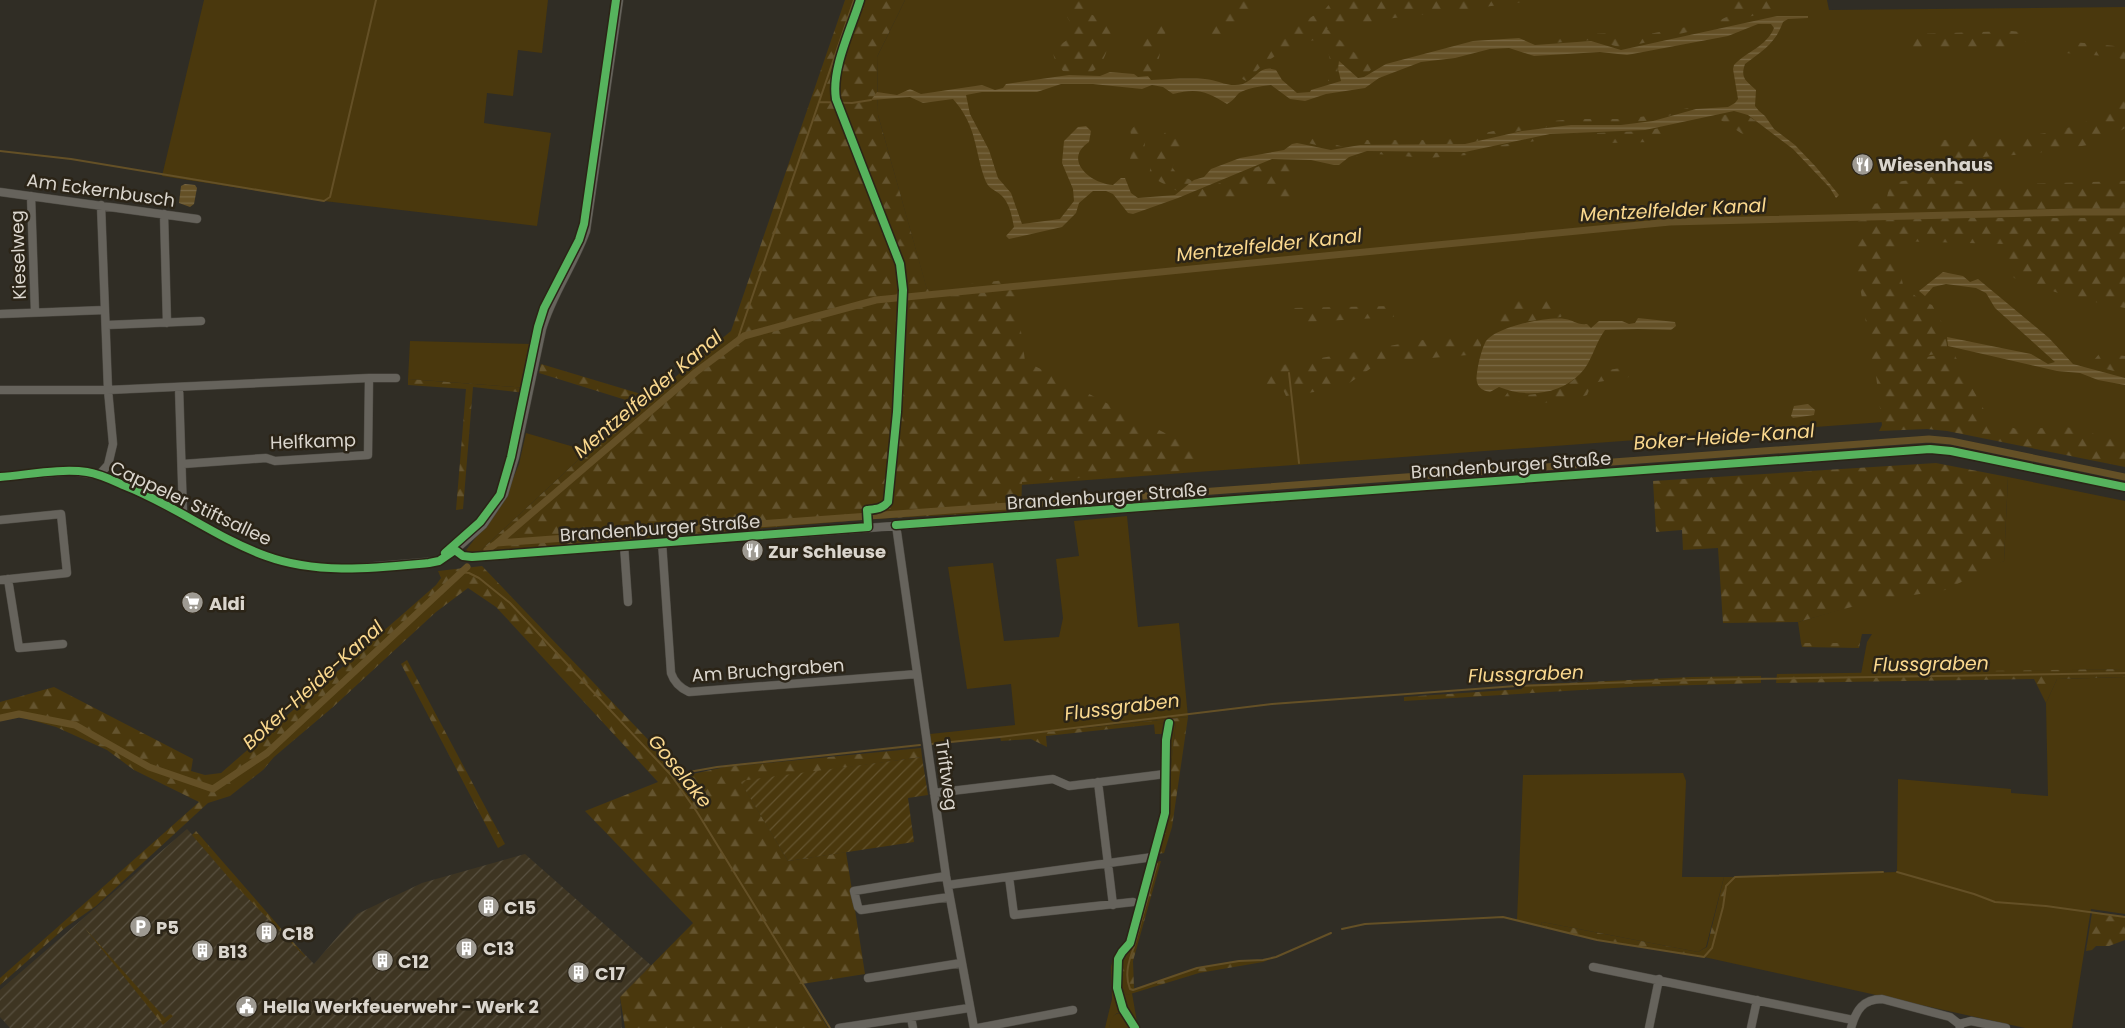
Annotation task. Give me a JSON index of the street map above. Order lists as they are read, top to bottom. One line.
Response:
{"streets":{"street":["Am Eckernbusch","Kieselweg","Helfkamp","Brandenburger Straße","Cappeler Stiftsallee","Am Bruchgraben","Triftweg"]},"crossings":[["Am Eckernbusch","Kieselweg"],["Brandenburger Straße","Cappeler Stiftsallee"],["Brandenburger Straße","Am Bruchgraben"],["Brandenburger Straße","Triftweg"],["Am Bruchgraben","Triftweg"]],"water":["Mentzelfelder Kanal","Boker-Heide-Kanal","Flussgraben","Goselake"],"places":{"restaurant":["Wiesenhaus","Zur Schleuse"],"supermarket":["Aldi"],"building":["C15","C18","C13","B13","C12","C17"],"parking":["P5"],"public building":["Hella Werkfeuerwehr - Werk 2"]}}
